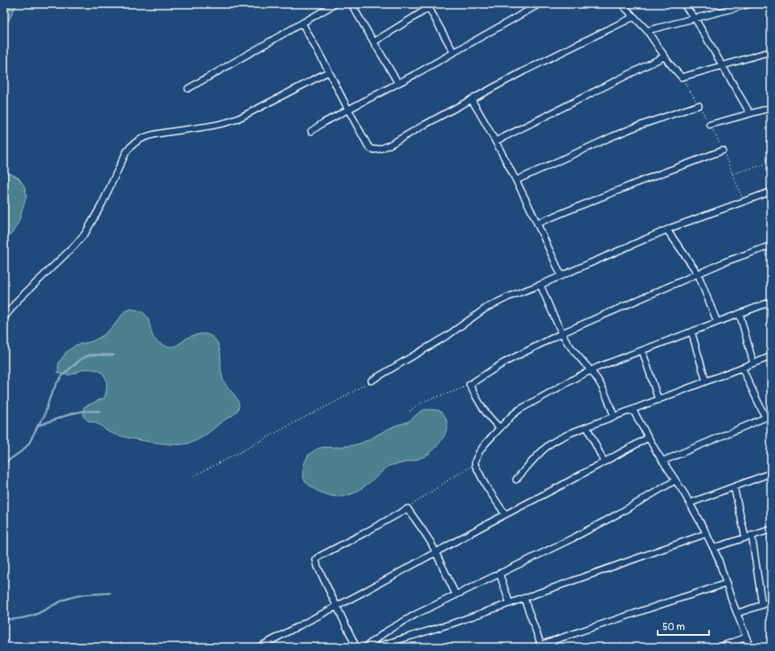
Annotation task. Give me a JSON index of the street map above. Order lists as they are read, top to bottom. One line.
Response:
{"scale_bar":"50 m"}
